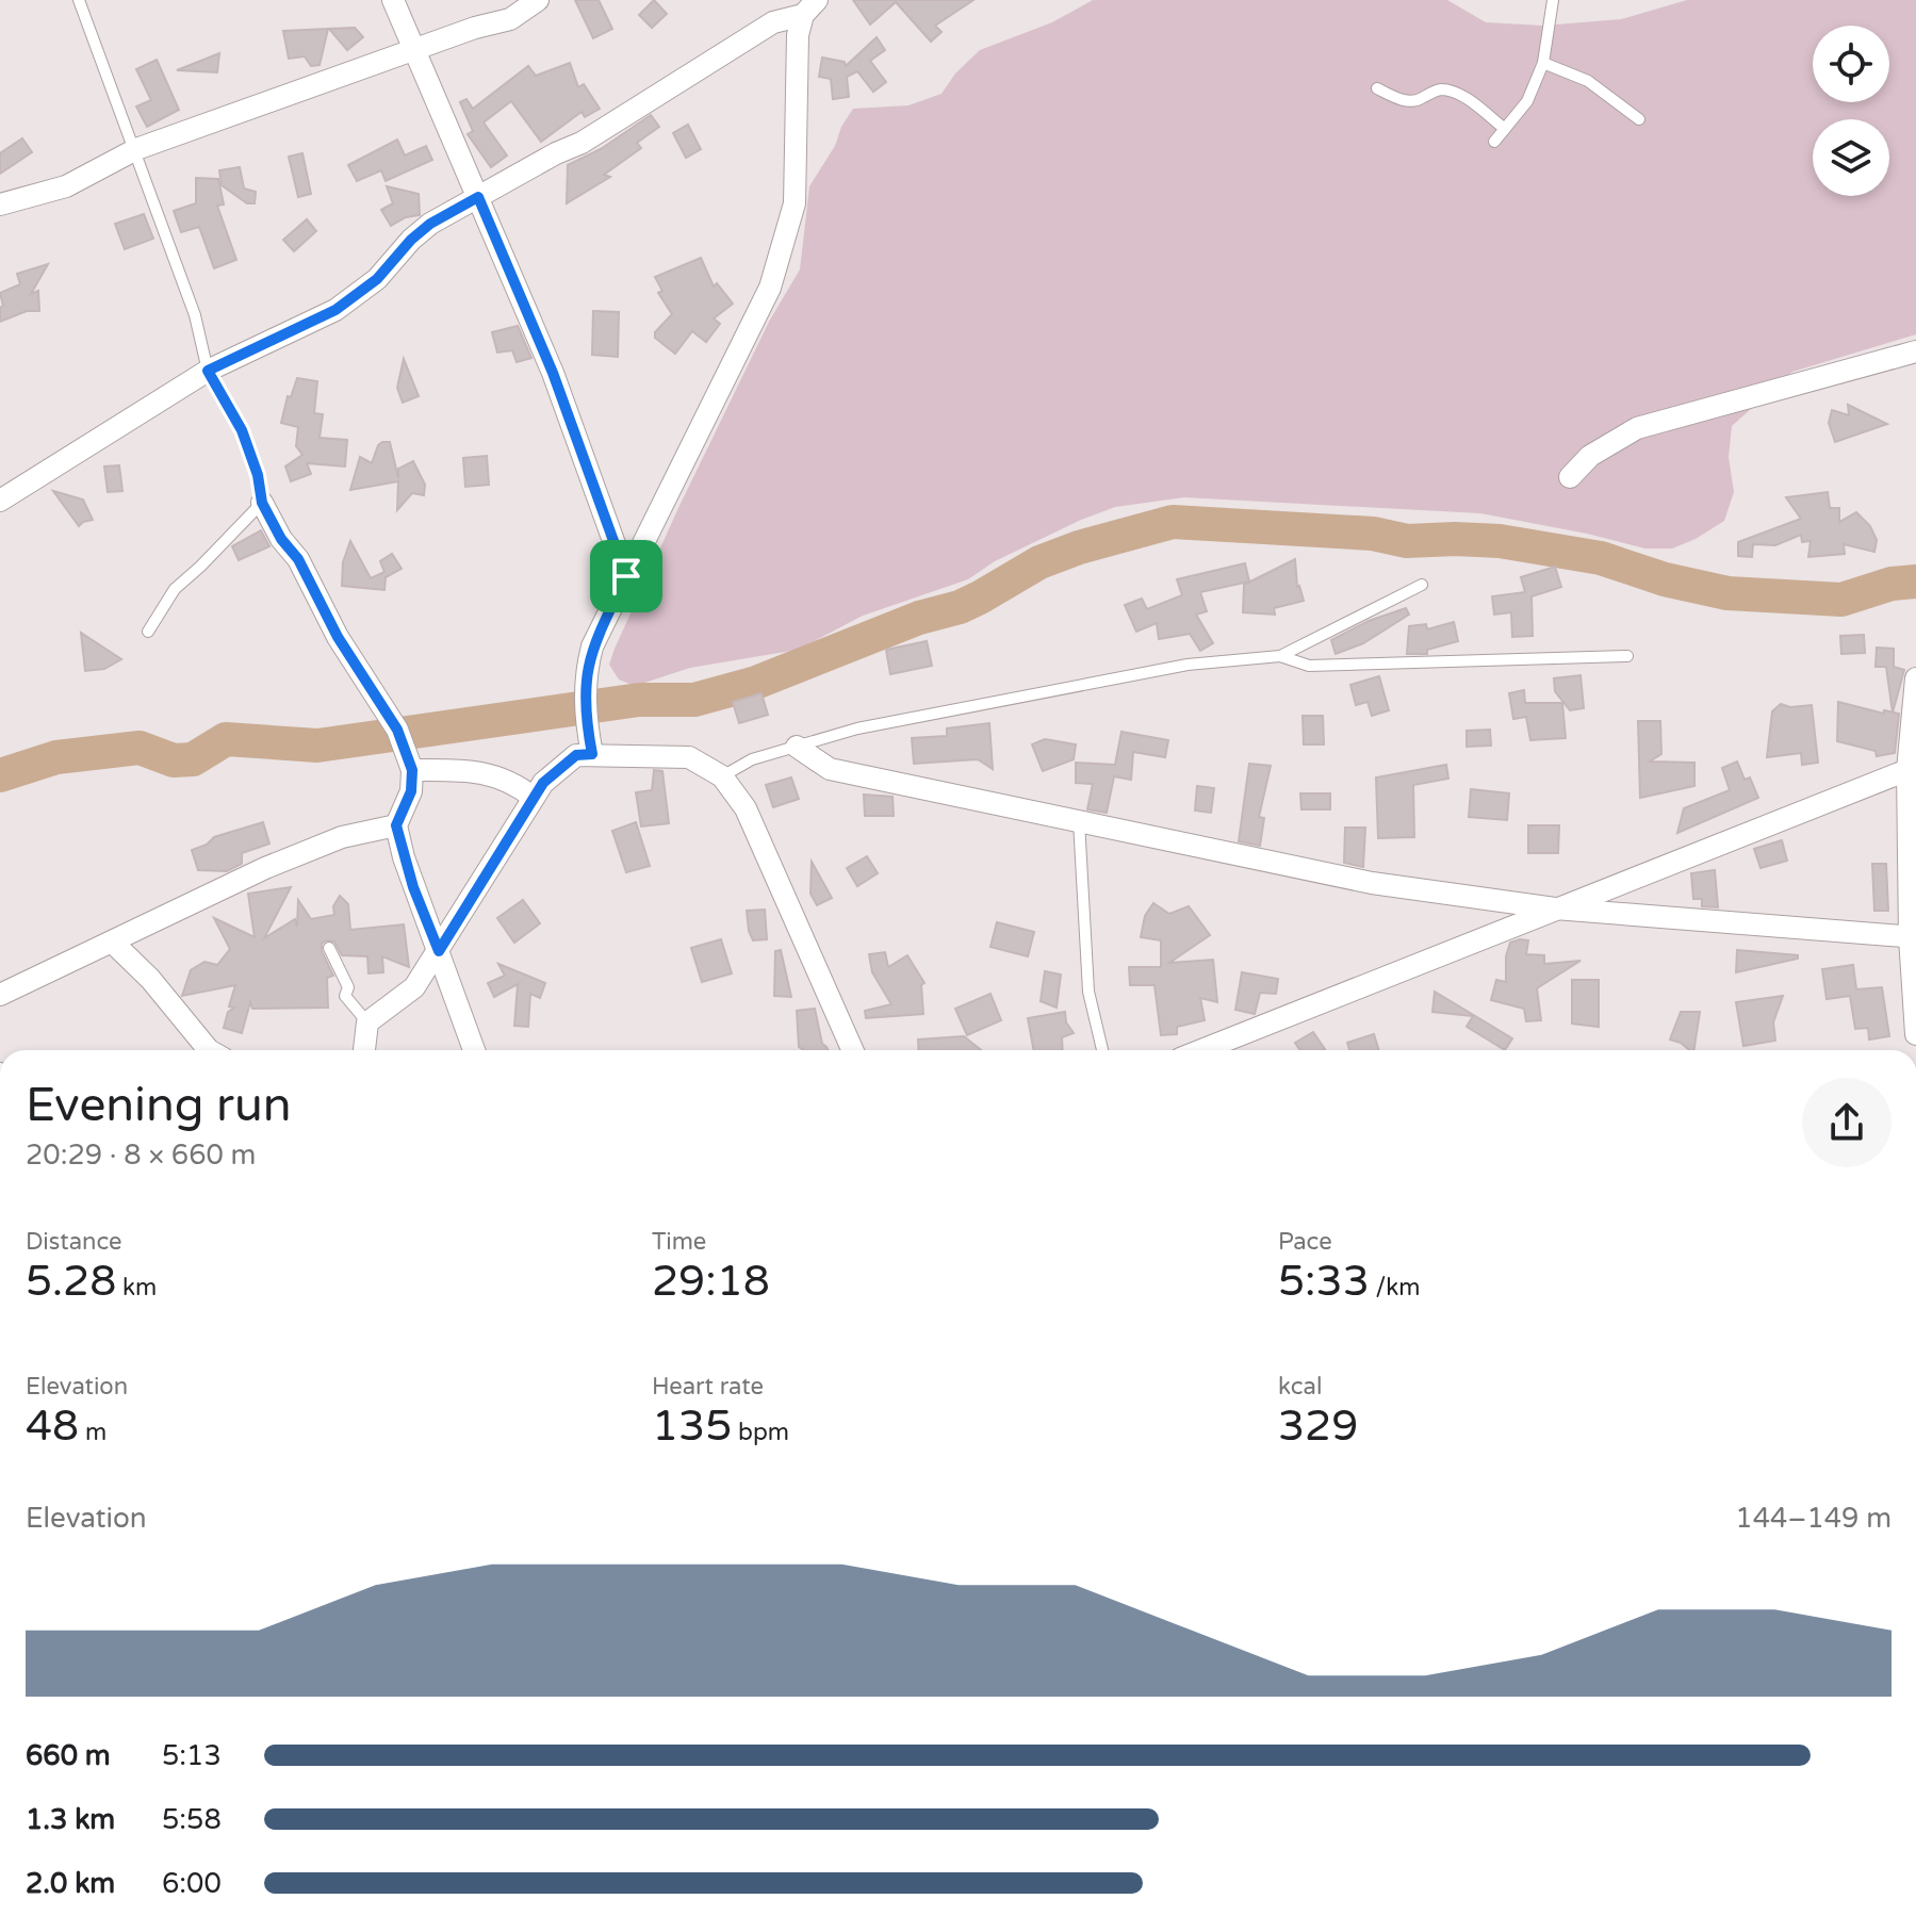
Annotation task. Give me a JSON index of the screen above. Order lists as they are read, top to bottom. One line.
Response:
{"page":{"heading":["Evening run","20:29 · 8 × 660 m"],"stats":[["Distance","5.28 km"],["Time","29:18"],["Pace","5:33 /km"],["Elevation","48 m"],["Heart rate","135 bpm"],["kcal","329"]],"chart":["Elevation","144–149 m"],"list":[{"name":"660 m","note":"5:13"},{"name":"1.3 km","note":"5:58"},{"name":"2.0 km","note":"6:00"}]}}
